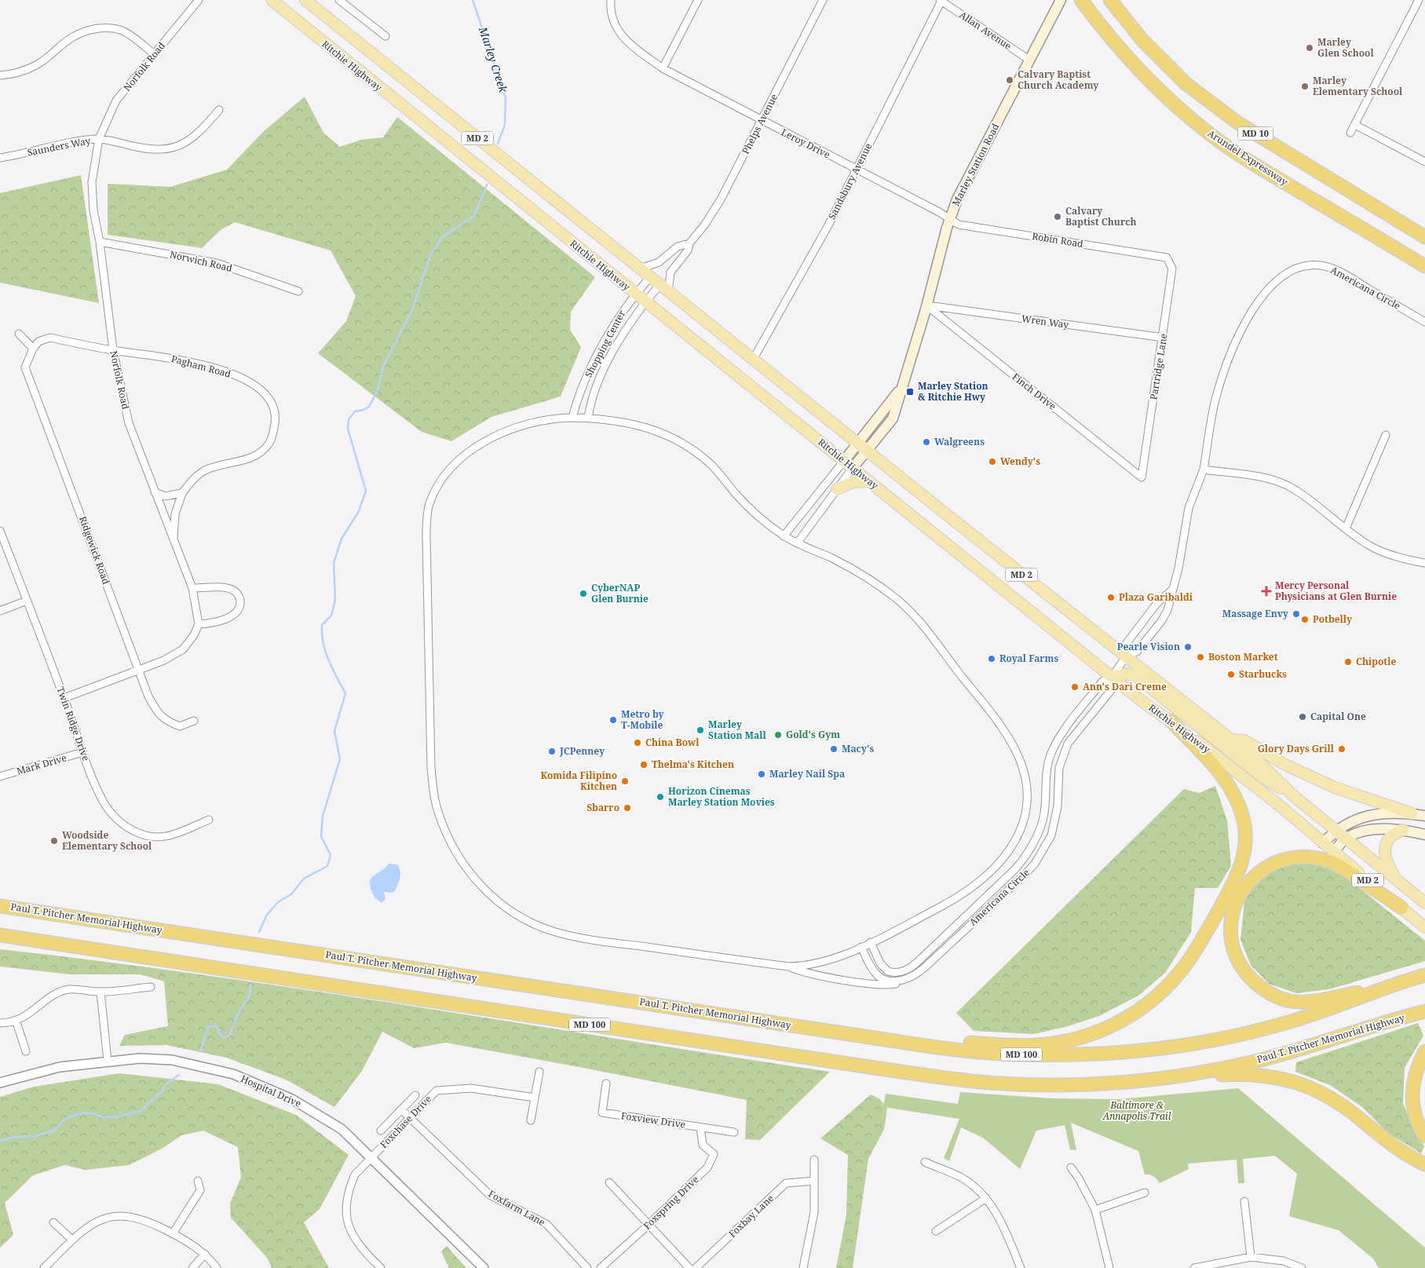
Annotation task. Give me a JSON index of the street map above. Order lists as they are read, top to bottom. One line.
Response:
{"streets":{"highway":["MD 10","Arundel Expressway","Paul T. Pitcher Memorial Highway","MD 100"],"main road":["Ritchie Highway","MD 2","Marley Station Road"],"street":["Allan Avenue","Norfolk Road","Phelps Avenue","Leroy Drive","Saunders Way","Sandsbury Avenue","Robin Road","Norwich Road","Americana Circle","Wren Way","Shopping Center","Pagham Road","Partridge Lane","Finch Drive","Ridgewick Road","Twin Ridge Drive","Mark Drive","Hospital Drive","Foxview Drive","Foxchase Drive","Foxspring Drive","Foxfarm Lane","Foxbay Lane"]},"crossings":[["Allan Avenue","Marley Station Road"],["Allan Avenue","Sandsbury Avenue"],["Ritchie Highway","Marley Station Road"],["Ritchie Highway","Americana Circle"],["Ritchie Highway","Shopping Center"],["Norfolk Road","Saunders Way"],["Norfolk Road","Norwich Road"],["Norfolk Road","Pagham Road"],["Phelps Avenue","MD 2"],["Phelps Avenue","Leroy Drive"],["MD 2","Marley Station Road"],["MD 2","Sandsbury Avenue"],["MD 2","Americana Circle"],["MD 2","Shopping Center"],["Leroy Drive","Marley Station Road"],["Leroy Drive","Sandsbury Avenue"],["Leroy Drive","Robin Road"],["Marley Station Road","Robin Road"],["Marley Station Road","Wren Way"],["Marley Station Road","Finch Drive"],["Robin Road","Partridge Lane"],["Wren Way","Partridge Lane"],["Wren Way","Finch Drive"],["Partridge Lane","Finch Drive"],["Twin Ridge Drive","Mark Drive"],["Hospital Drive","Foxchase Drive"],["Foxview Drive","Foxspring Drive"],["Foxchase Drive","Foxfarm Lane"]],"water":["Marley Creek"],"parks":["Baltimore & Annapolis Trail"],"places":{"other":["Marley Glen School","Calvary Baptist Church Academy","Marley Elementary School","Calvary Baptist Church","Walgreens","Wendy's","CyberNAP Glen Burnie","Plaza Garibaldi","Massage Envy","Potbelly","Pearle Vision","Boston Market","Royal Farms","Chipotle","Starbucks","Ann's Dari Creme","Capital One","Metro by T-Mobile","Marley Station Mall","Gold's Gym","China Bowl","Macy's","Glory Days Grill","JCPenney","Thelma's Kitchen","Marley Nail Spa","Komida Filipino Kitchen","Horizon Cinemas Marley Station Movies","Sbarro","Woodside Elementary School"],"transit":["Marley Station & Ritchie Hwy"],"health":["Mercy Personal Physicians at Glen Burnie"]}}
